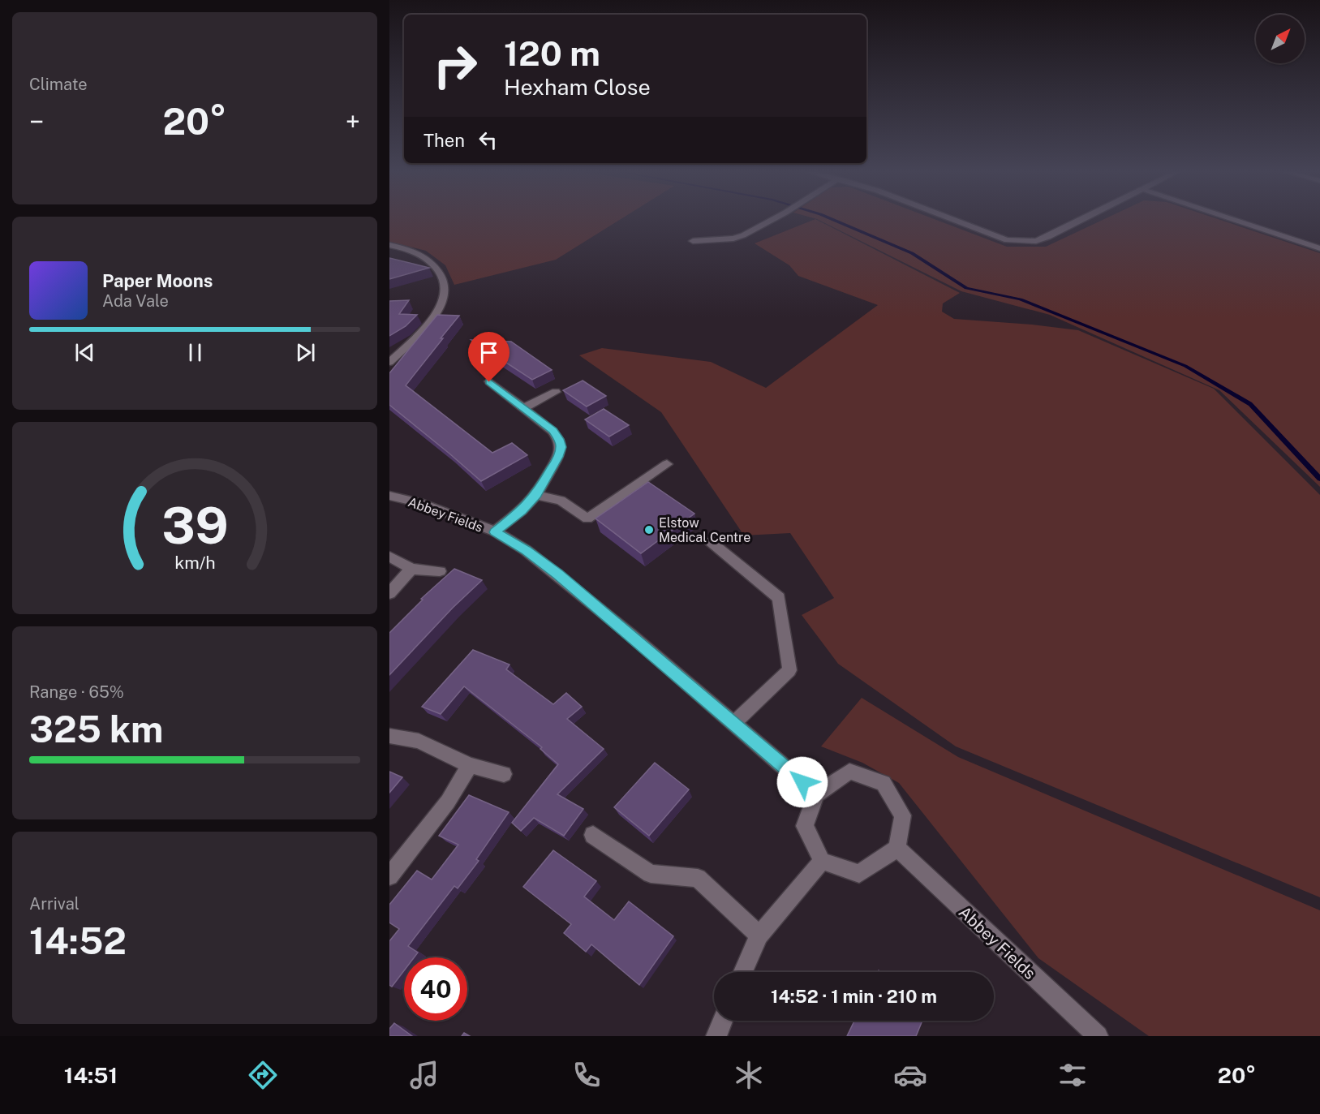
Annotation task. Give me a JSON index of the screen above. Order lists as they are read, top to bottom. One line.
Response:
{"streets":{"street":["Abbey Fields"]},"places":["Elstow Medical Centre"],"north":"top right","page":{"tile":["Climate",["Range · 65%","325 km"],["Arrival","14:52"]],"turn":["120 m","Hexham Close"],"heat":["−","20°","+"],"then":"Then","song":["Paper Moons","Ada Vale"],"limit":"40","trip":"14:52 · 1 min · 210 m","tabs":["14:51","20°"],"gauge":["39","km/h"]}}
